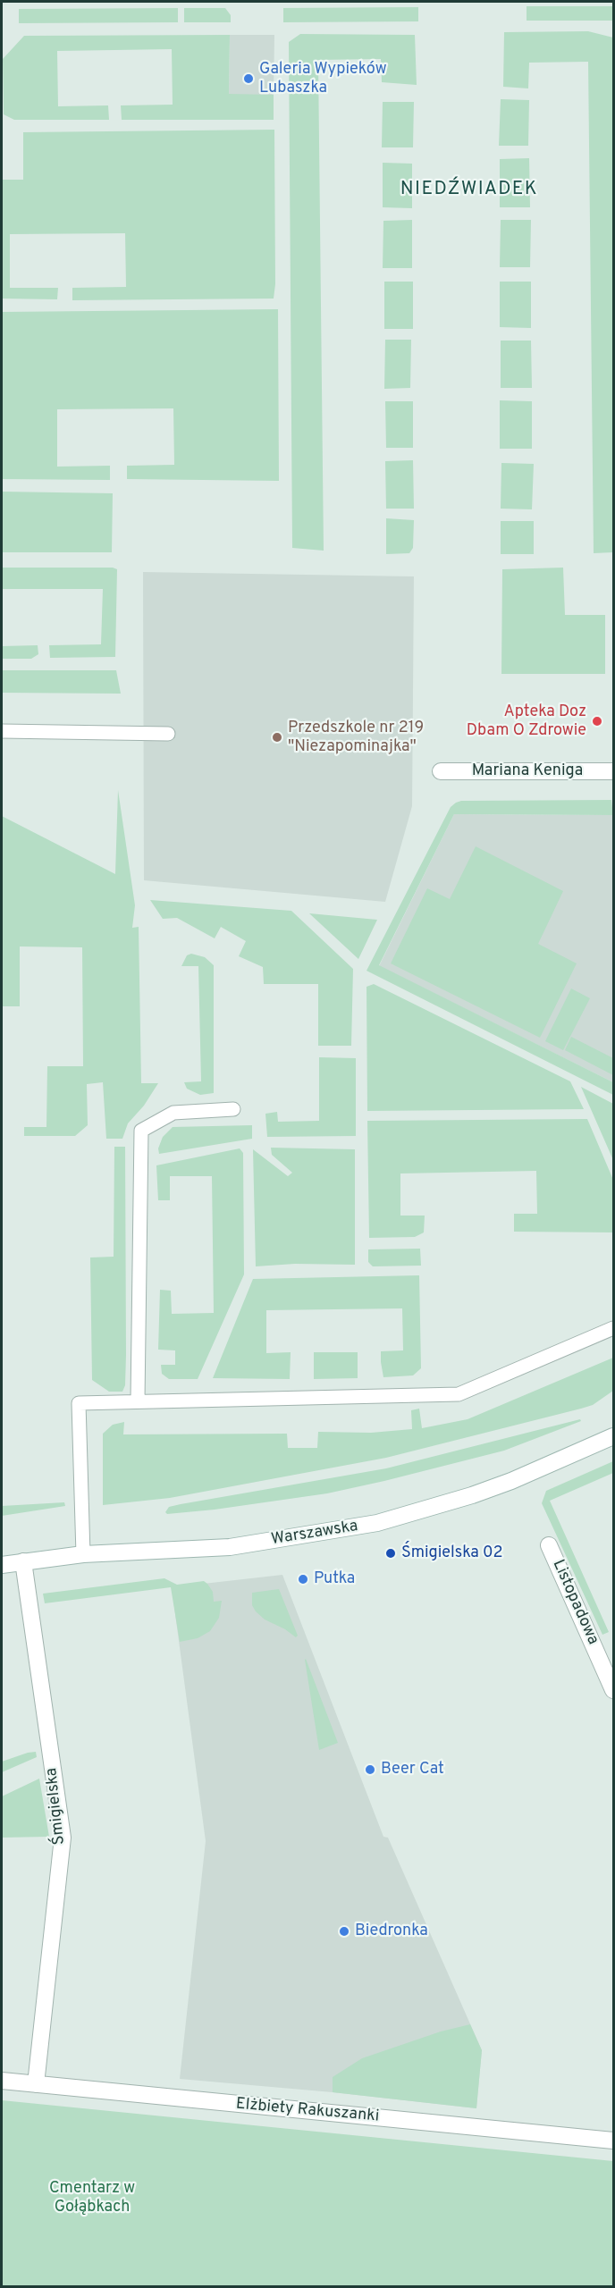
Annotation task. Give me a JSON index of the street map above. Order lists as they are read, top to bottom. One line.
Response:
{"streets":{"street":["Mariana Keniga","Warszawska","Listopadowa","Śmigielska","Elżbiety Rakuszanki"]},"crossings":[["Warszawska","Śmigielska"],["Śmigielska","Elżbiety Rakuszanki"]],"districts":["NIEDŹWIADEK"],"parks":["Cmentarz w Gołąbkach"],"places":["Galeria Wypieków Lubaszka","Apteka Doz Dbam O Zdrowie","Przedszkole nr 219 \"Niezapominajka\"","Śmigielska 02","Putka","Beer Cat","Biedronka"]}
